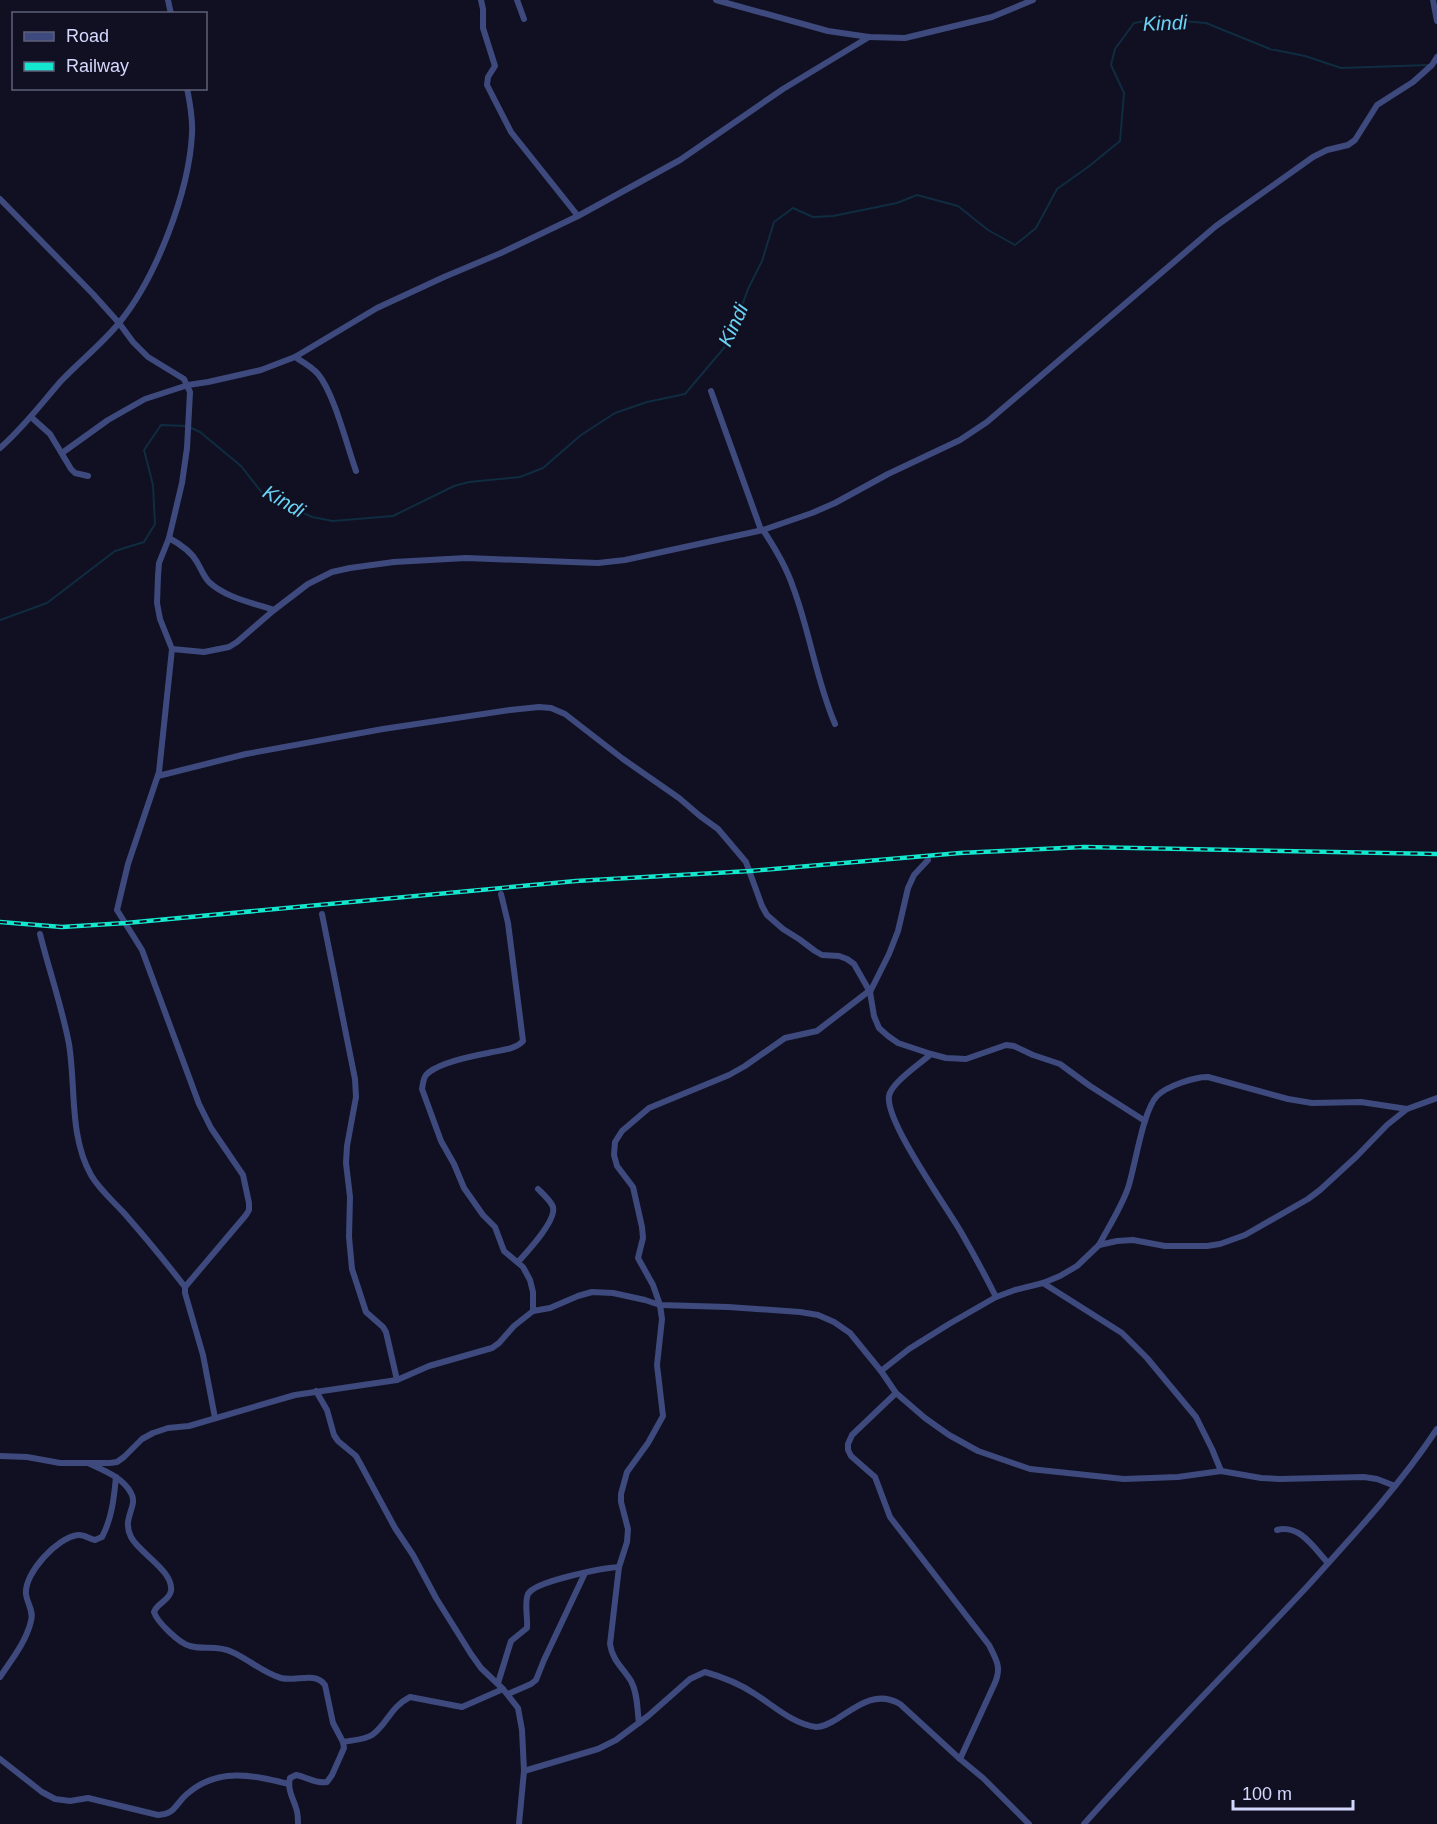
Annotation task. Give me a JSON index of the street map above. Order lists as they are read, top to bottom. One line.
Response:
{"water":["Kindi"],"legend":["Road","Railway"],"scale_bar":"100 m"}
